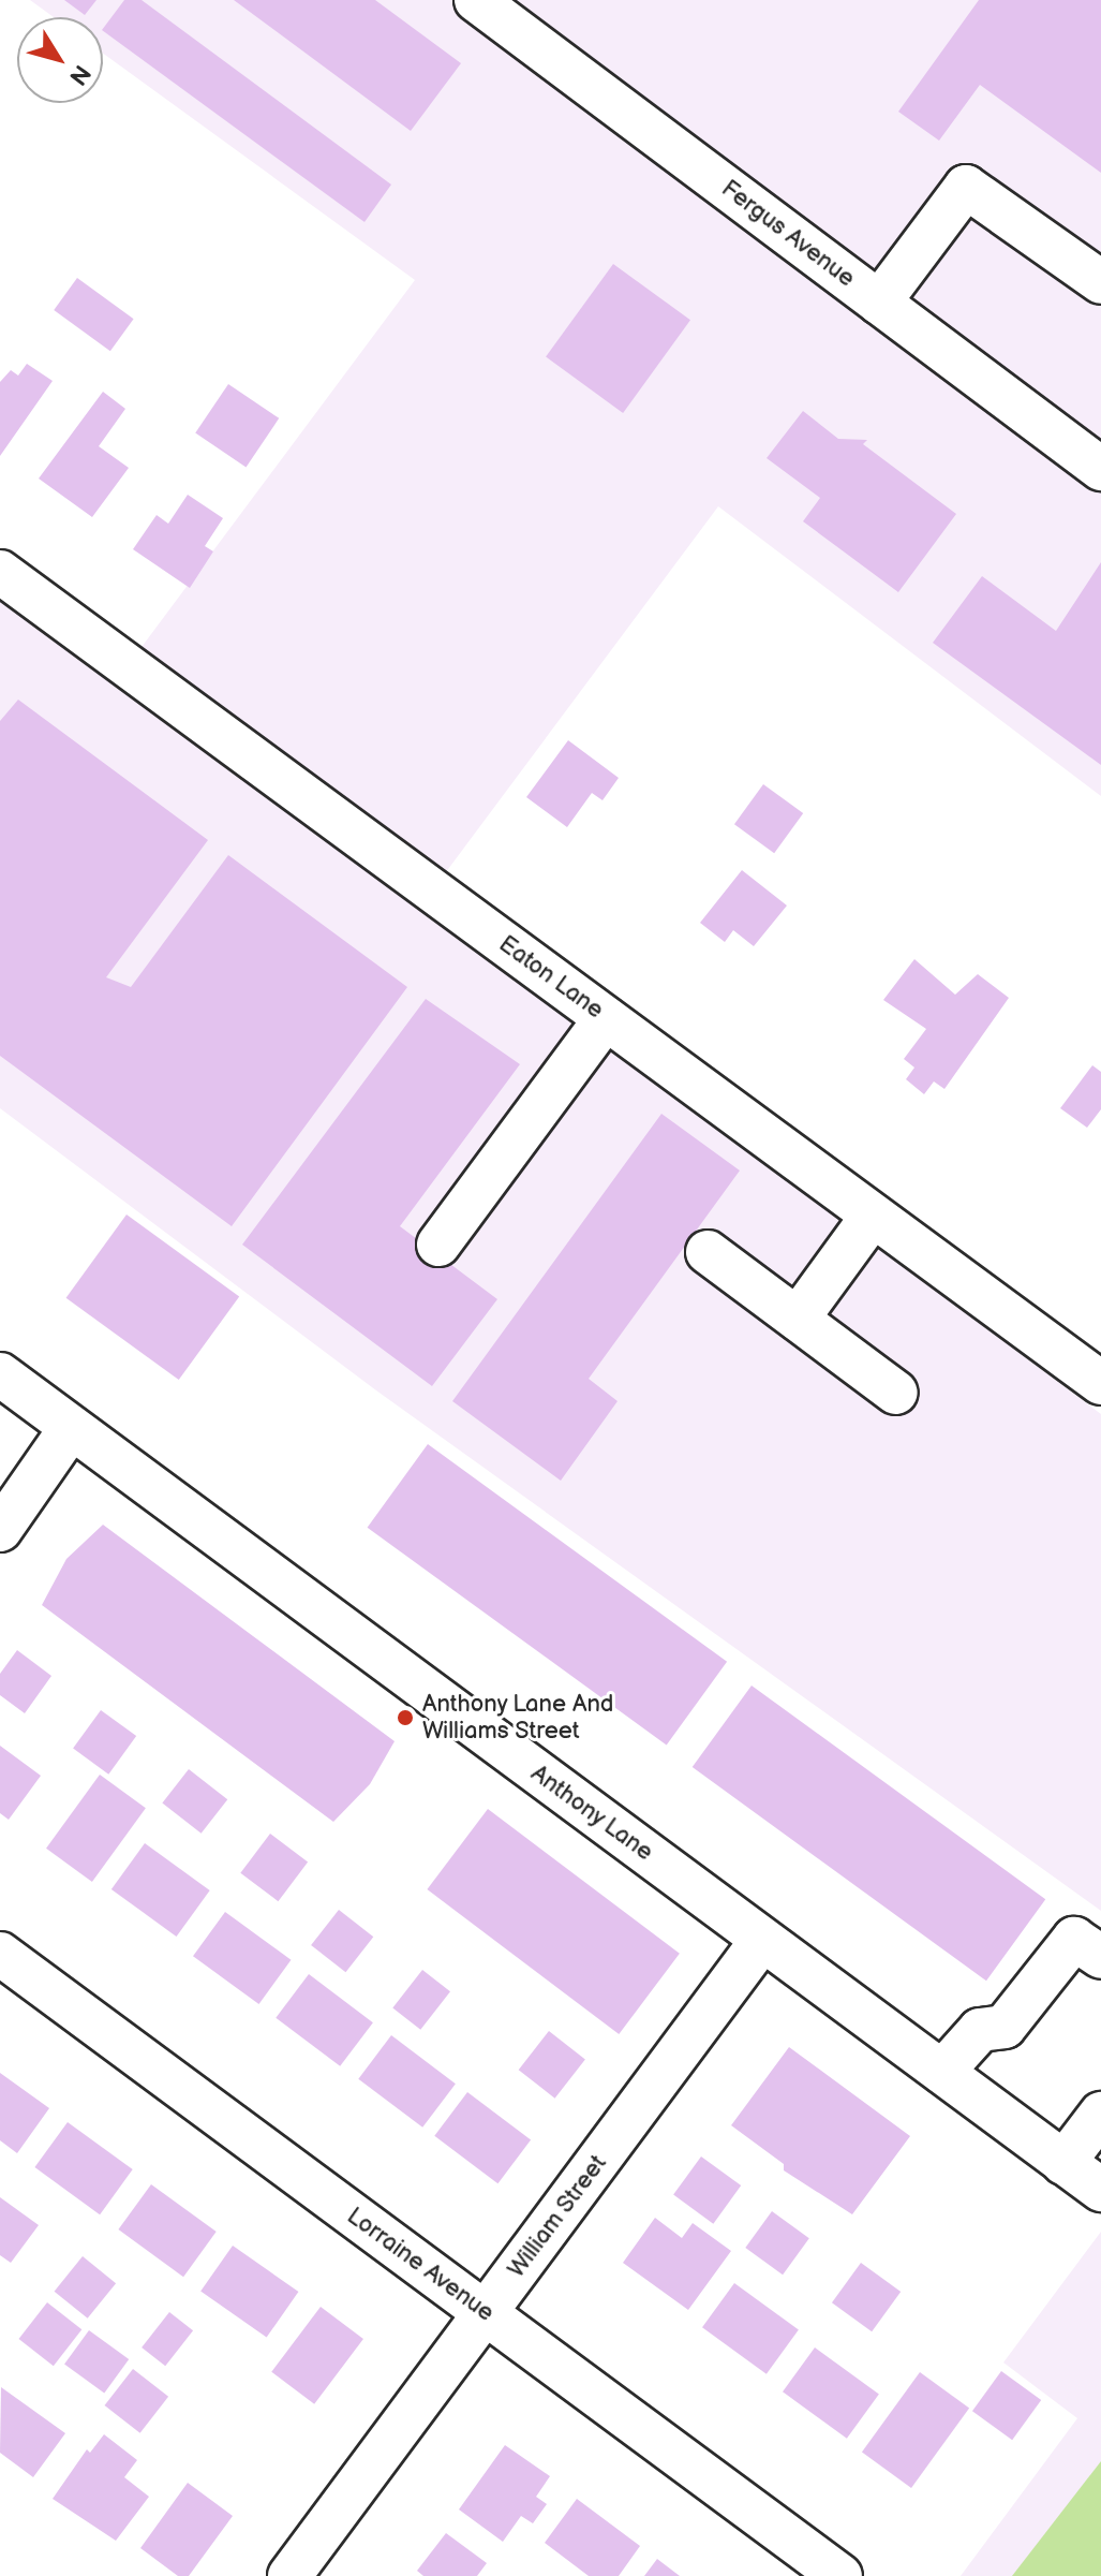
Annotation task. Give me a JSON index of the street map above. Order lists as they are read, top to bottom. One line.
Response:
{"streets":{"street":["Fergus Avenue","Eaton Lane","Anthony Lane","William Street","Lorraine Avenue"]},"crossings":[["Anthony Lane","William Street"],["William Street","Lorraine Avenue"]],"places":["Anthony Lane And Williams Street"],"north":"bottom right"}
